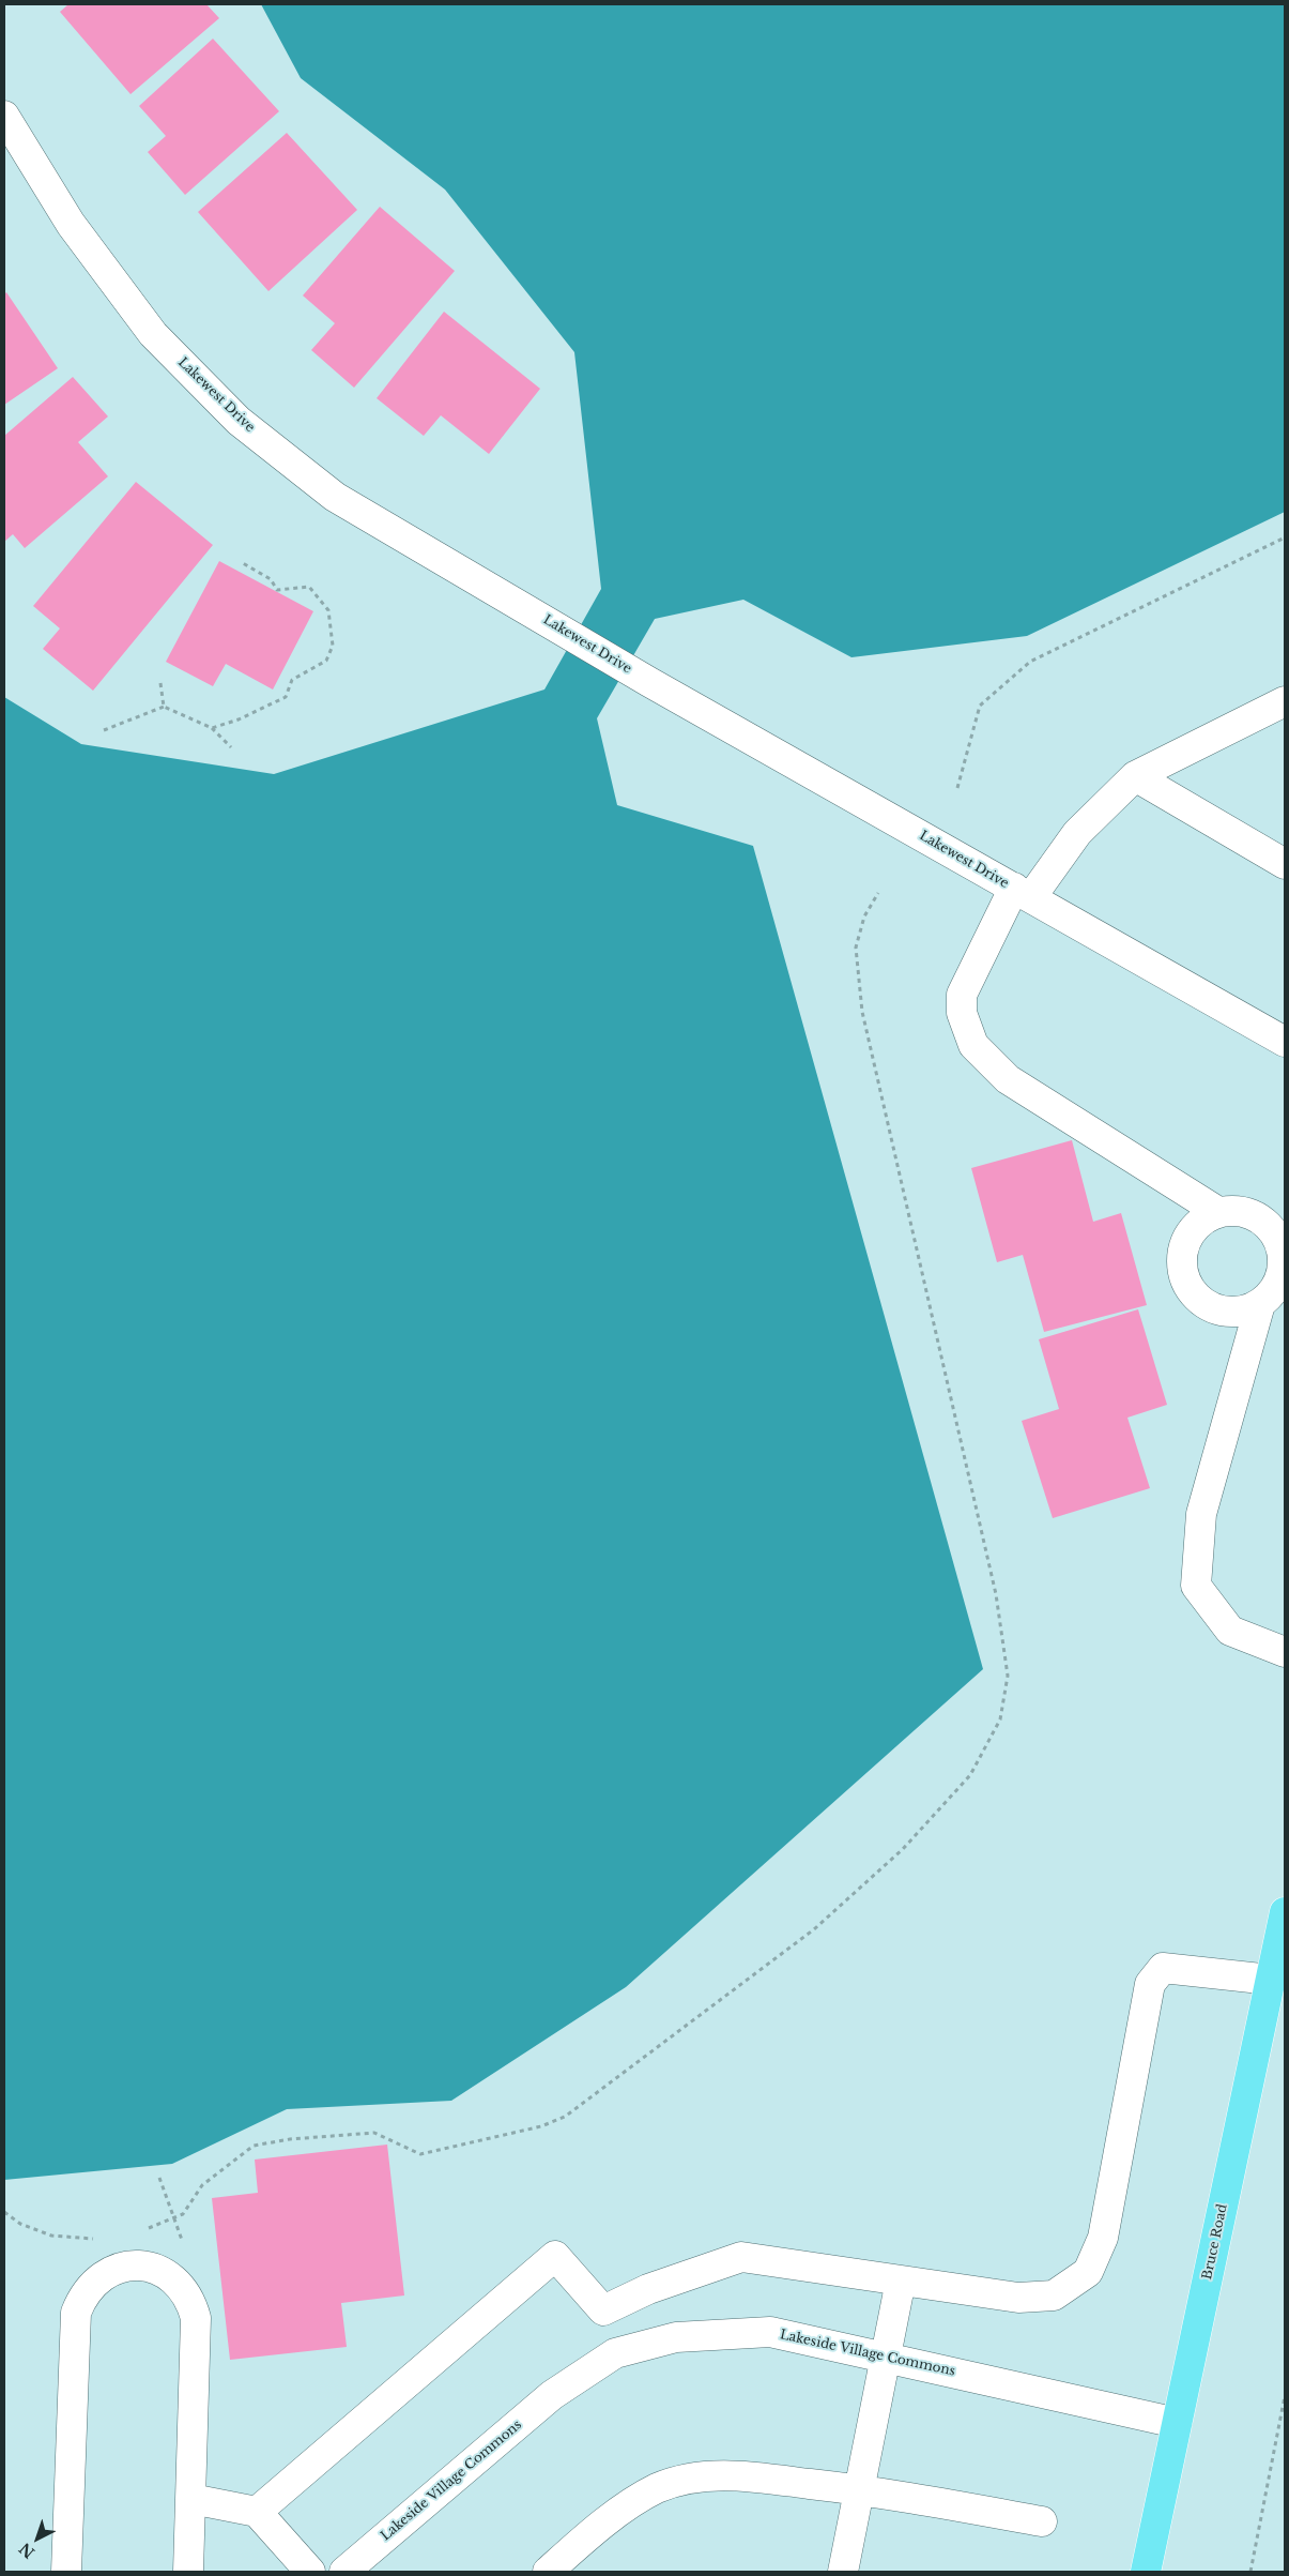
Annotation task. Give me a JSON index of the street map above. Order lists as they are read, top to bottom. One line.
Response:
{"streets":{"main road":["Bruce Road"],"street":["Lakewest Drive","Lakeside Village Commons"]},"crossings":[["Bruce Road","Lakeside Village Commons"]],"north":"bottom left"}
